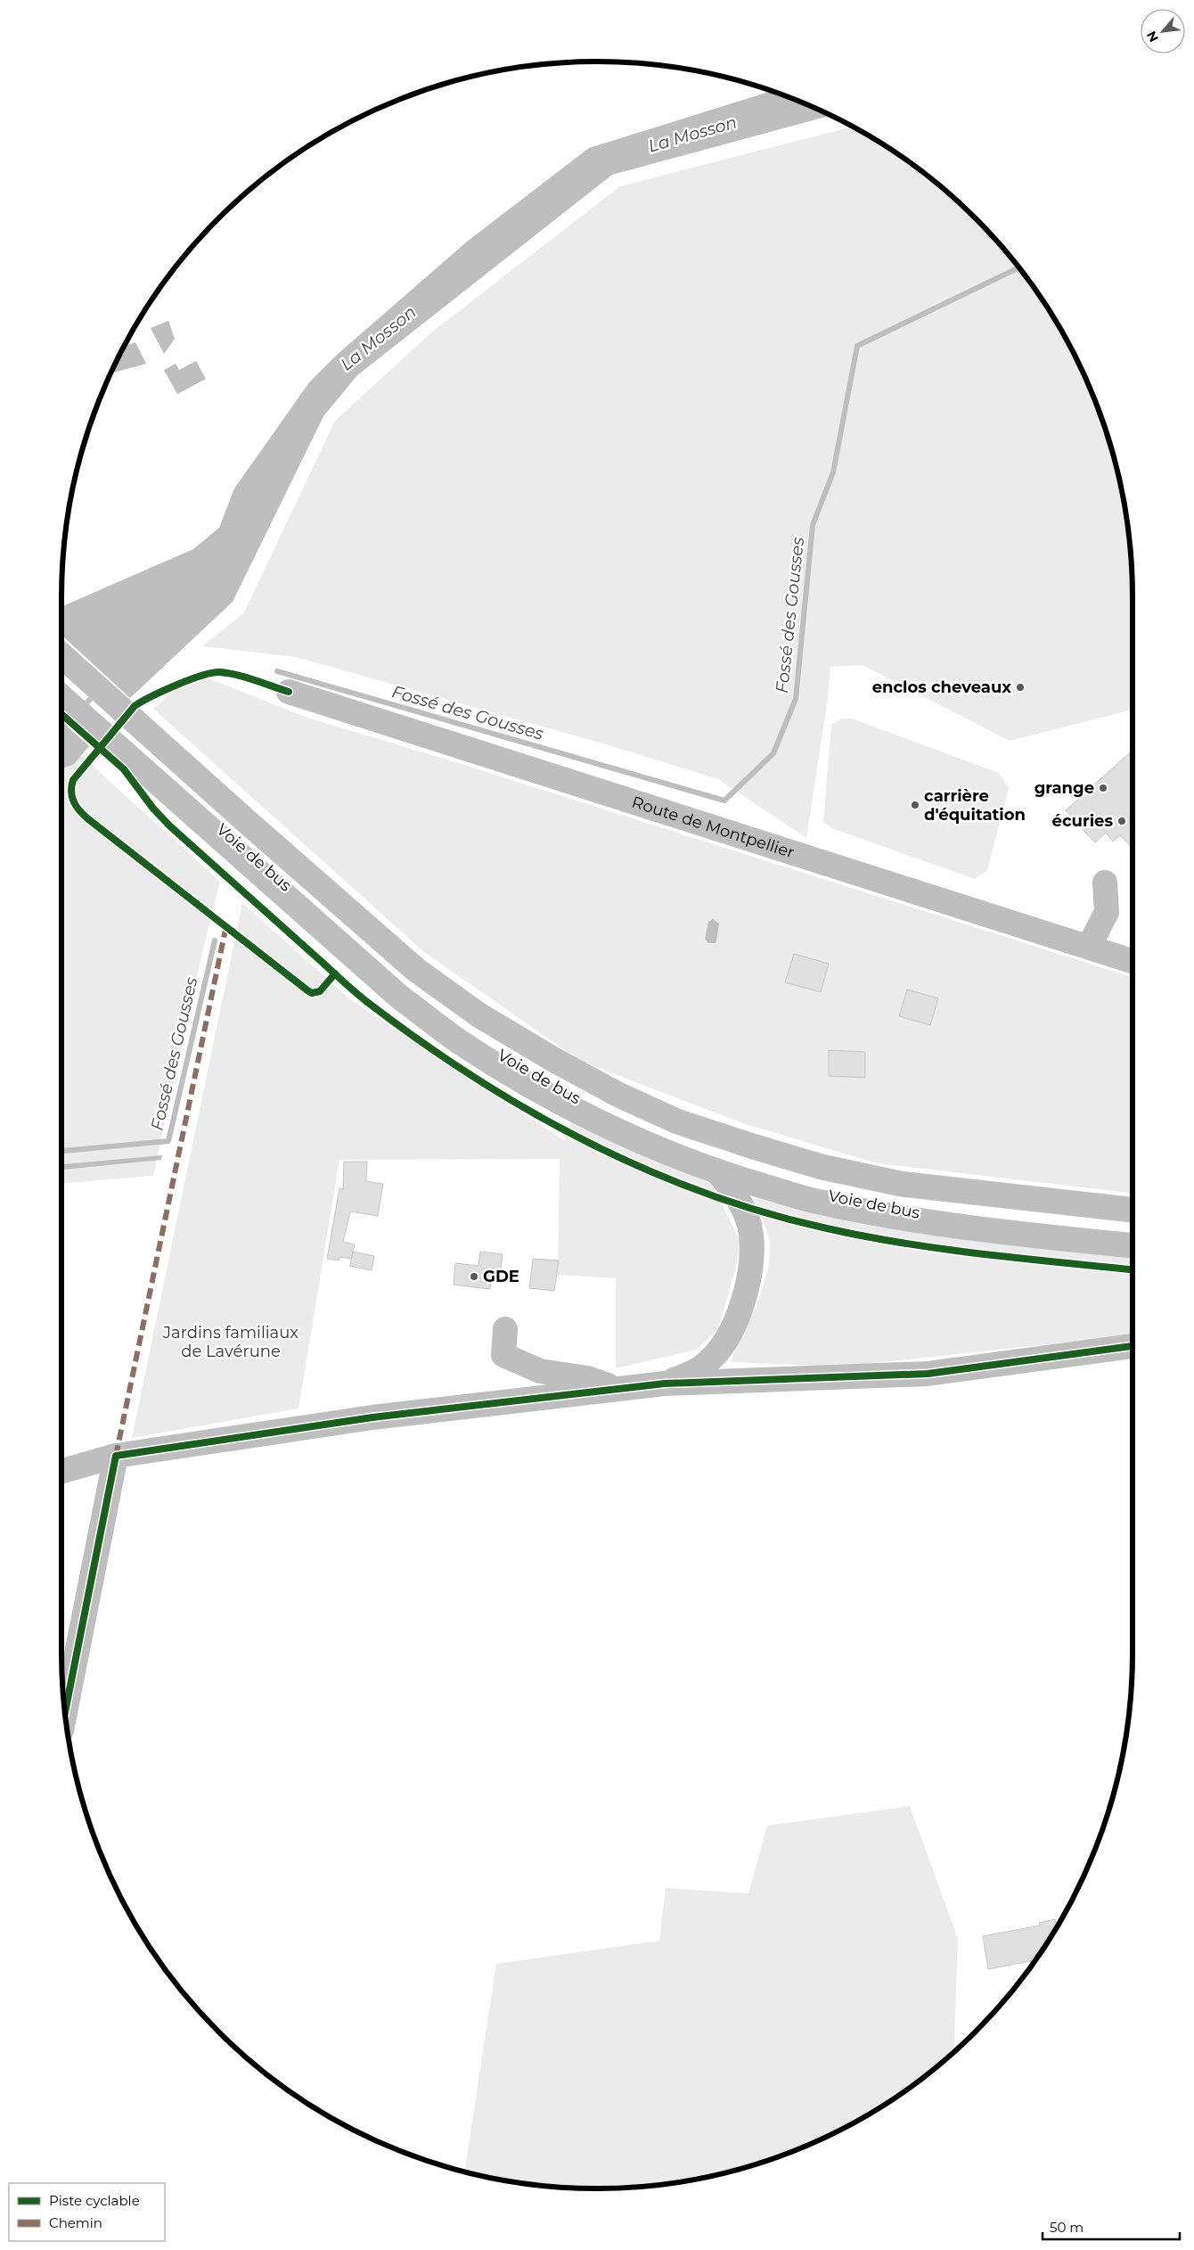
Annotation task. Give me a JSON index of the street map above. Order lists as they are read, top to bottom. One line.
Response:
{"streets":{"street":["Route de Montpellier","Voie de bus"]},"water":["La Mosson","Fossé des Gousses"],"parks":["Jardins familiaux de Lavérune"],"places":["enclos cheveaux","grange","carrière d'équitation","écuries","GDE"],"legend":["Piste cyclable","Chemin"],"scale_bar":"50 m","north":"bottom left"}
